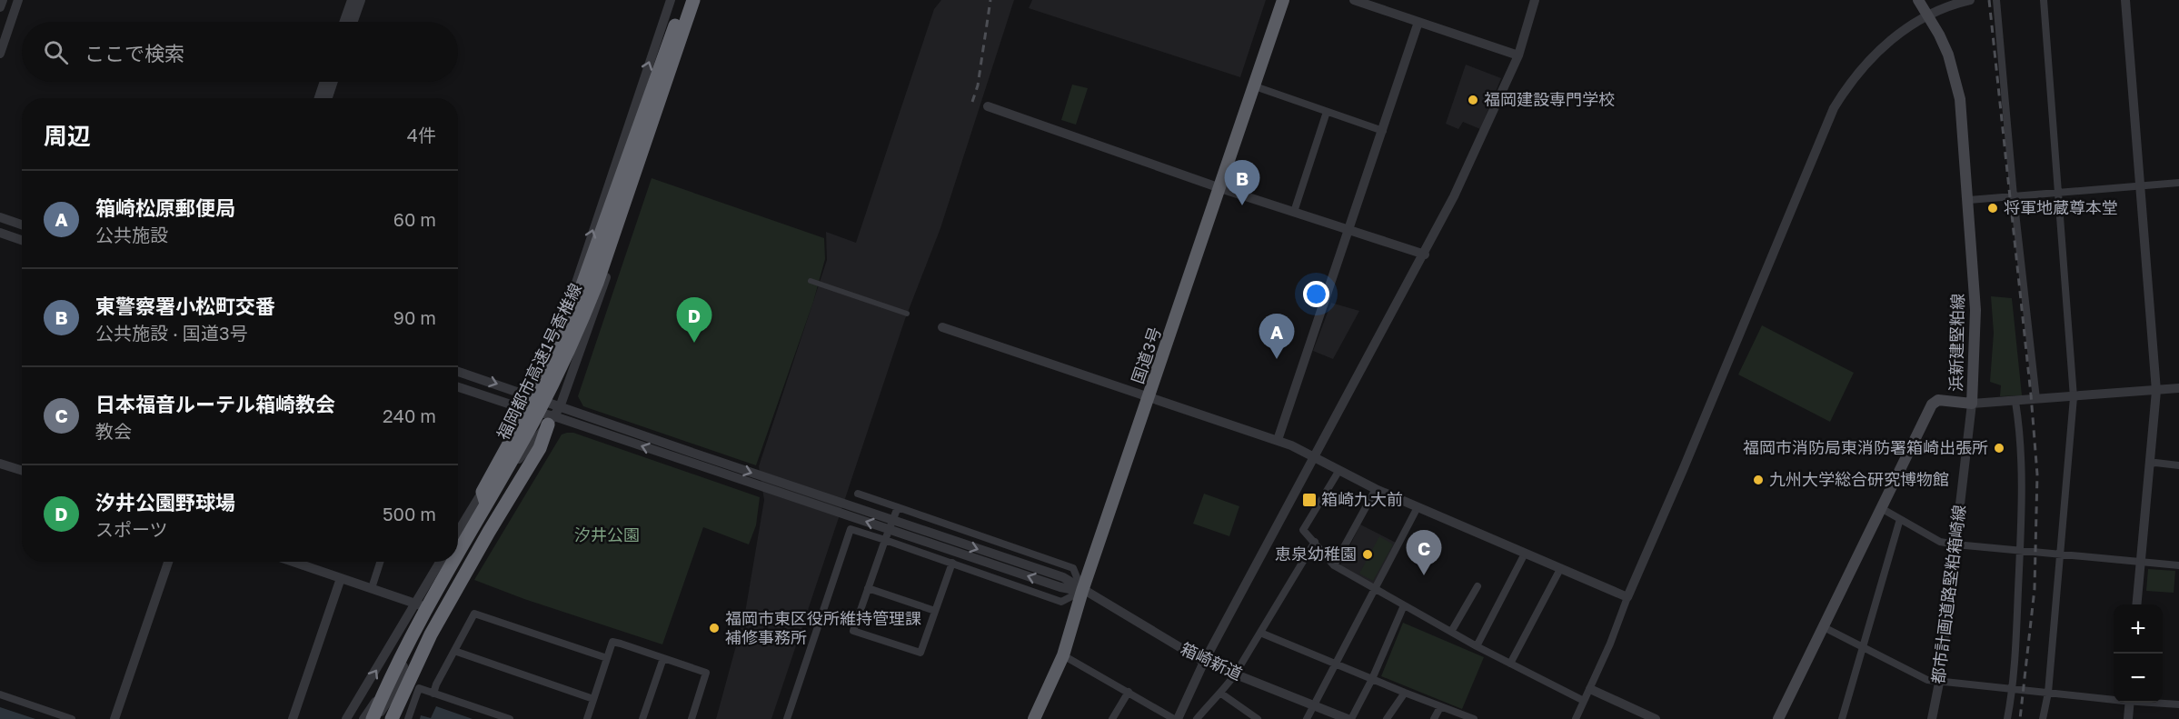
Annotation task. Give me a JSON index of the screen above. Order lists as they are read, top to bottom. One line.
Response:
{"streets":{"highway":["国道3号","福岡都市高速1号香椎線"],"main road":["浜新建堅粕線"],"street":["都市計画道路堅粕箱崎線","箱崎新道"]},"crossings":[["浜新建堅粕線","都市計画道路堅粕箱崎線"],["国道3号","箱崎新道"]],"parks":["汐井公園"],"places":{"other":["福岡建設専門学校","将軍地蔵尊本堂","福岡市消防局東消防署箱崎出張所","九州大学総合研究博物館","恵泉幼稚園","福岡市東区役所維持管理課 補修事務所"],"transit":["箱崎九大前"]},"page":{"search":"ここで検索","heading":["周辺","4件"],"pins":["B","D","A","C"],"list":[{"mark":"A","name":"箱崎松原郵便局","note":"公共施設","value":"60 m"},{"mark":"B","name":"東警察署小松町交番","note":"公共施設 · 国道3号","value":"90 m"},{"mark":"C","name":"日本福音ルーテル箱崎教会","note":"教会","value":"240 m"},{"mark":"D","name":"汐井公園野球場","note":"スポーツ","value":"500 m"}],"map_buttons":["+","−"]}}
